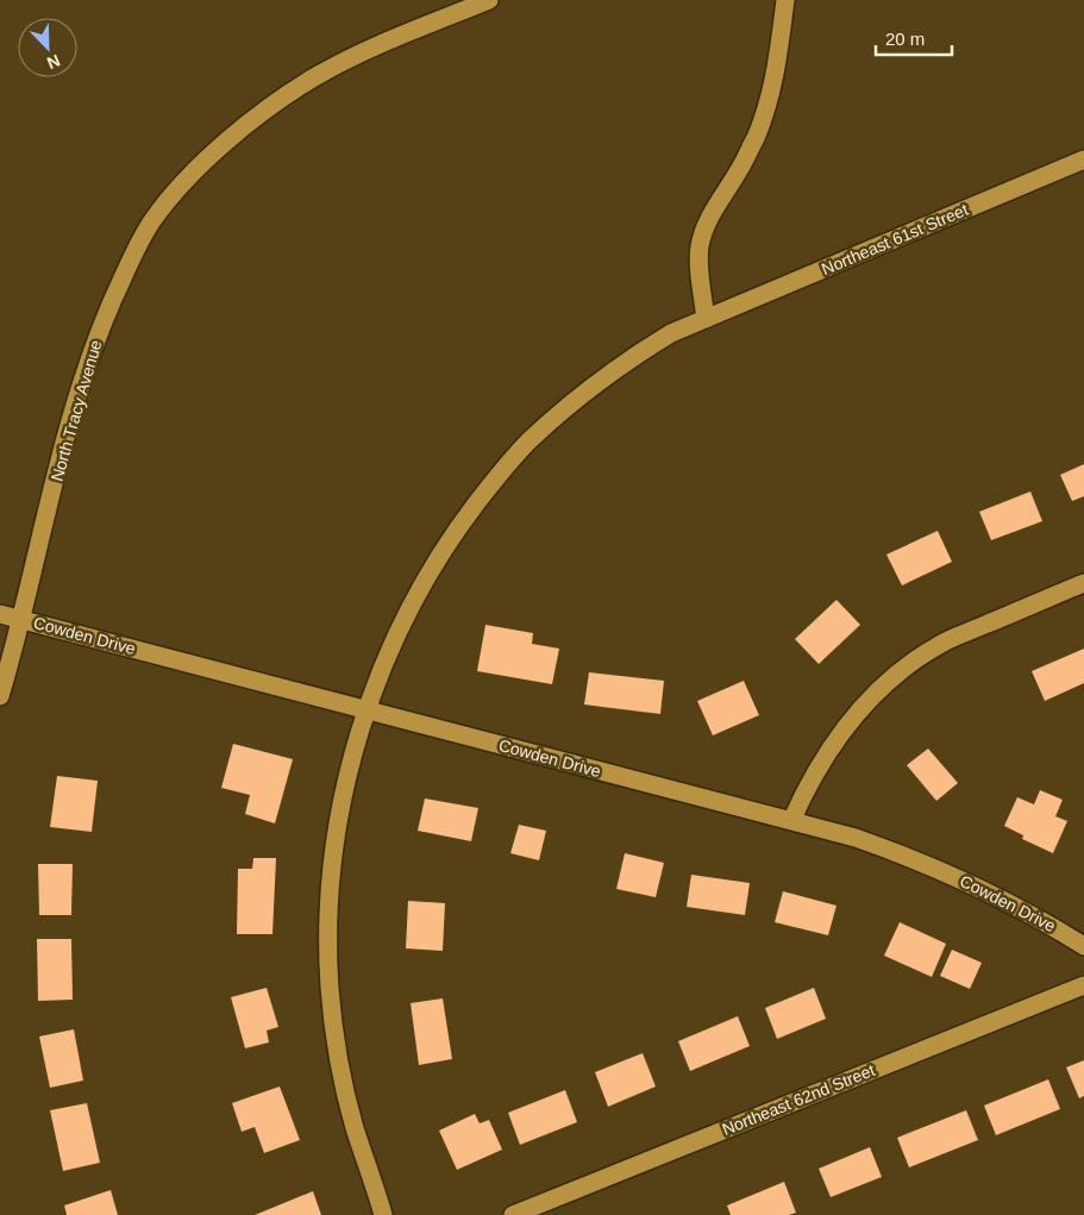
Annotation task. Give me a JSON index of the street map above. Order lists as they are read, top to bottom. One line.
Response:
{"streets":{"street":["Northeast 61st Street","North Tracy Avenue","Cowden Drive","Northeast 62nd Street"]},"crossings":[["Northeast 61st Street","Cowden Drive"],["North Tracy Avenue","Cowden Drive"]],"scale_bar":"20 m","north":"bottom right"}
